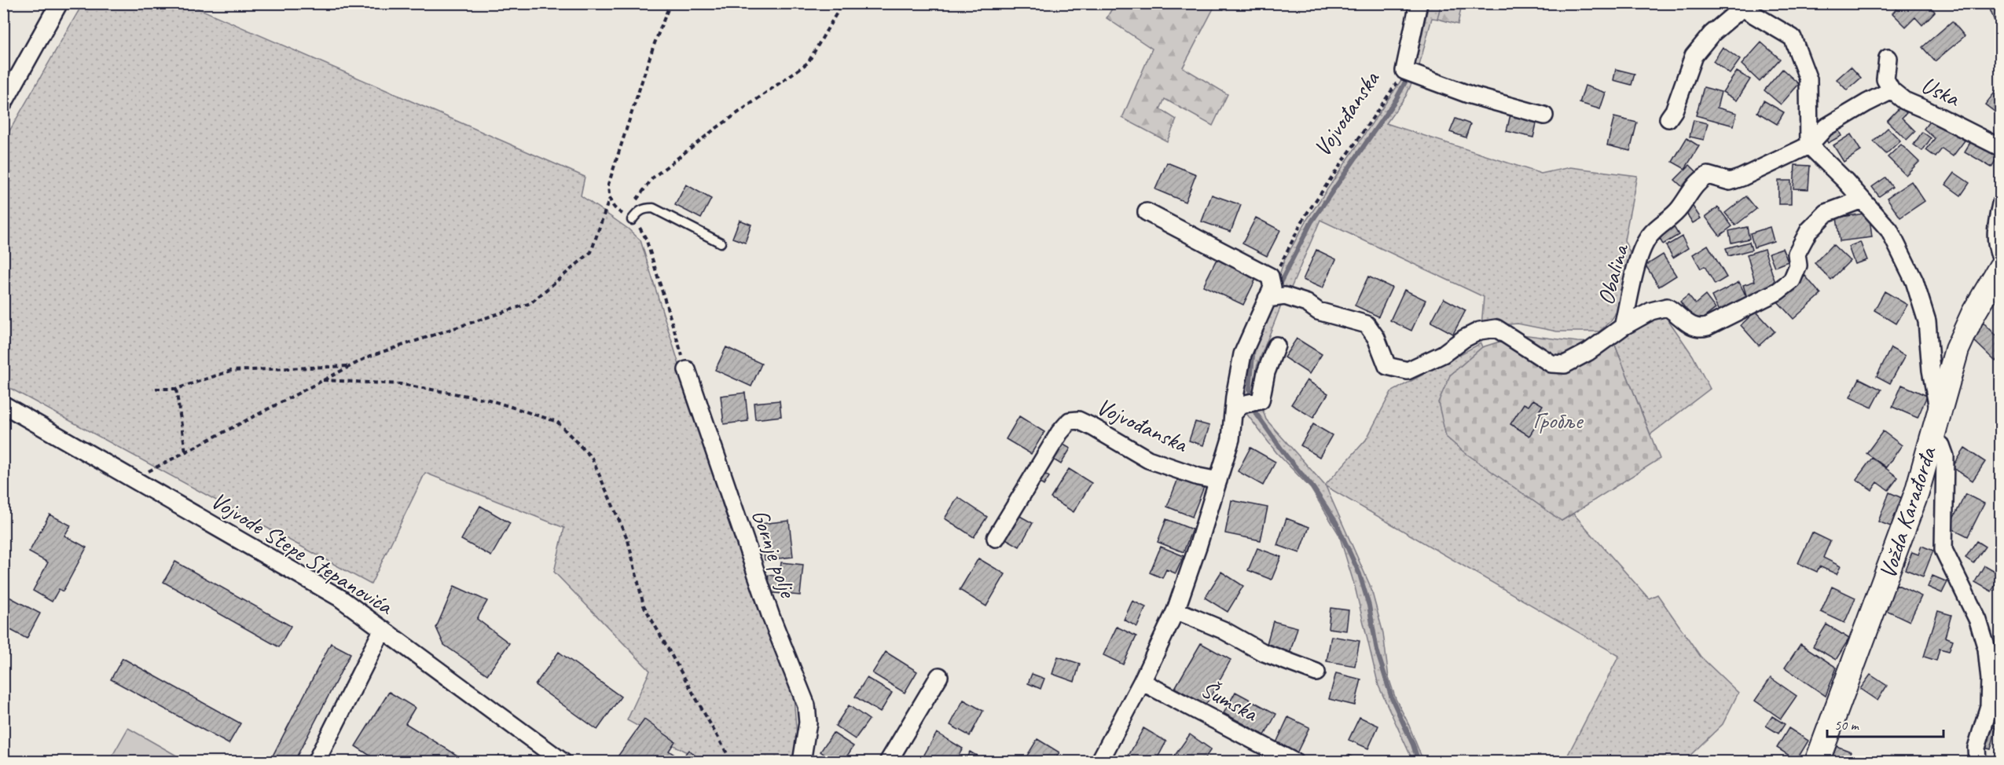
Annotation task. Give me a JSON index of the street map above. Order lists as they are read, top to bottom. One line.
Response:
{"streets":{"street":["Uska","Vojvođanska","Obalina","Vožda Karađorđa","Vojvode Stepe Stepanovića","Gornje polje","Šumska"]},"parks":["Гробље"],"scale_bar":"50 m"}
